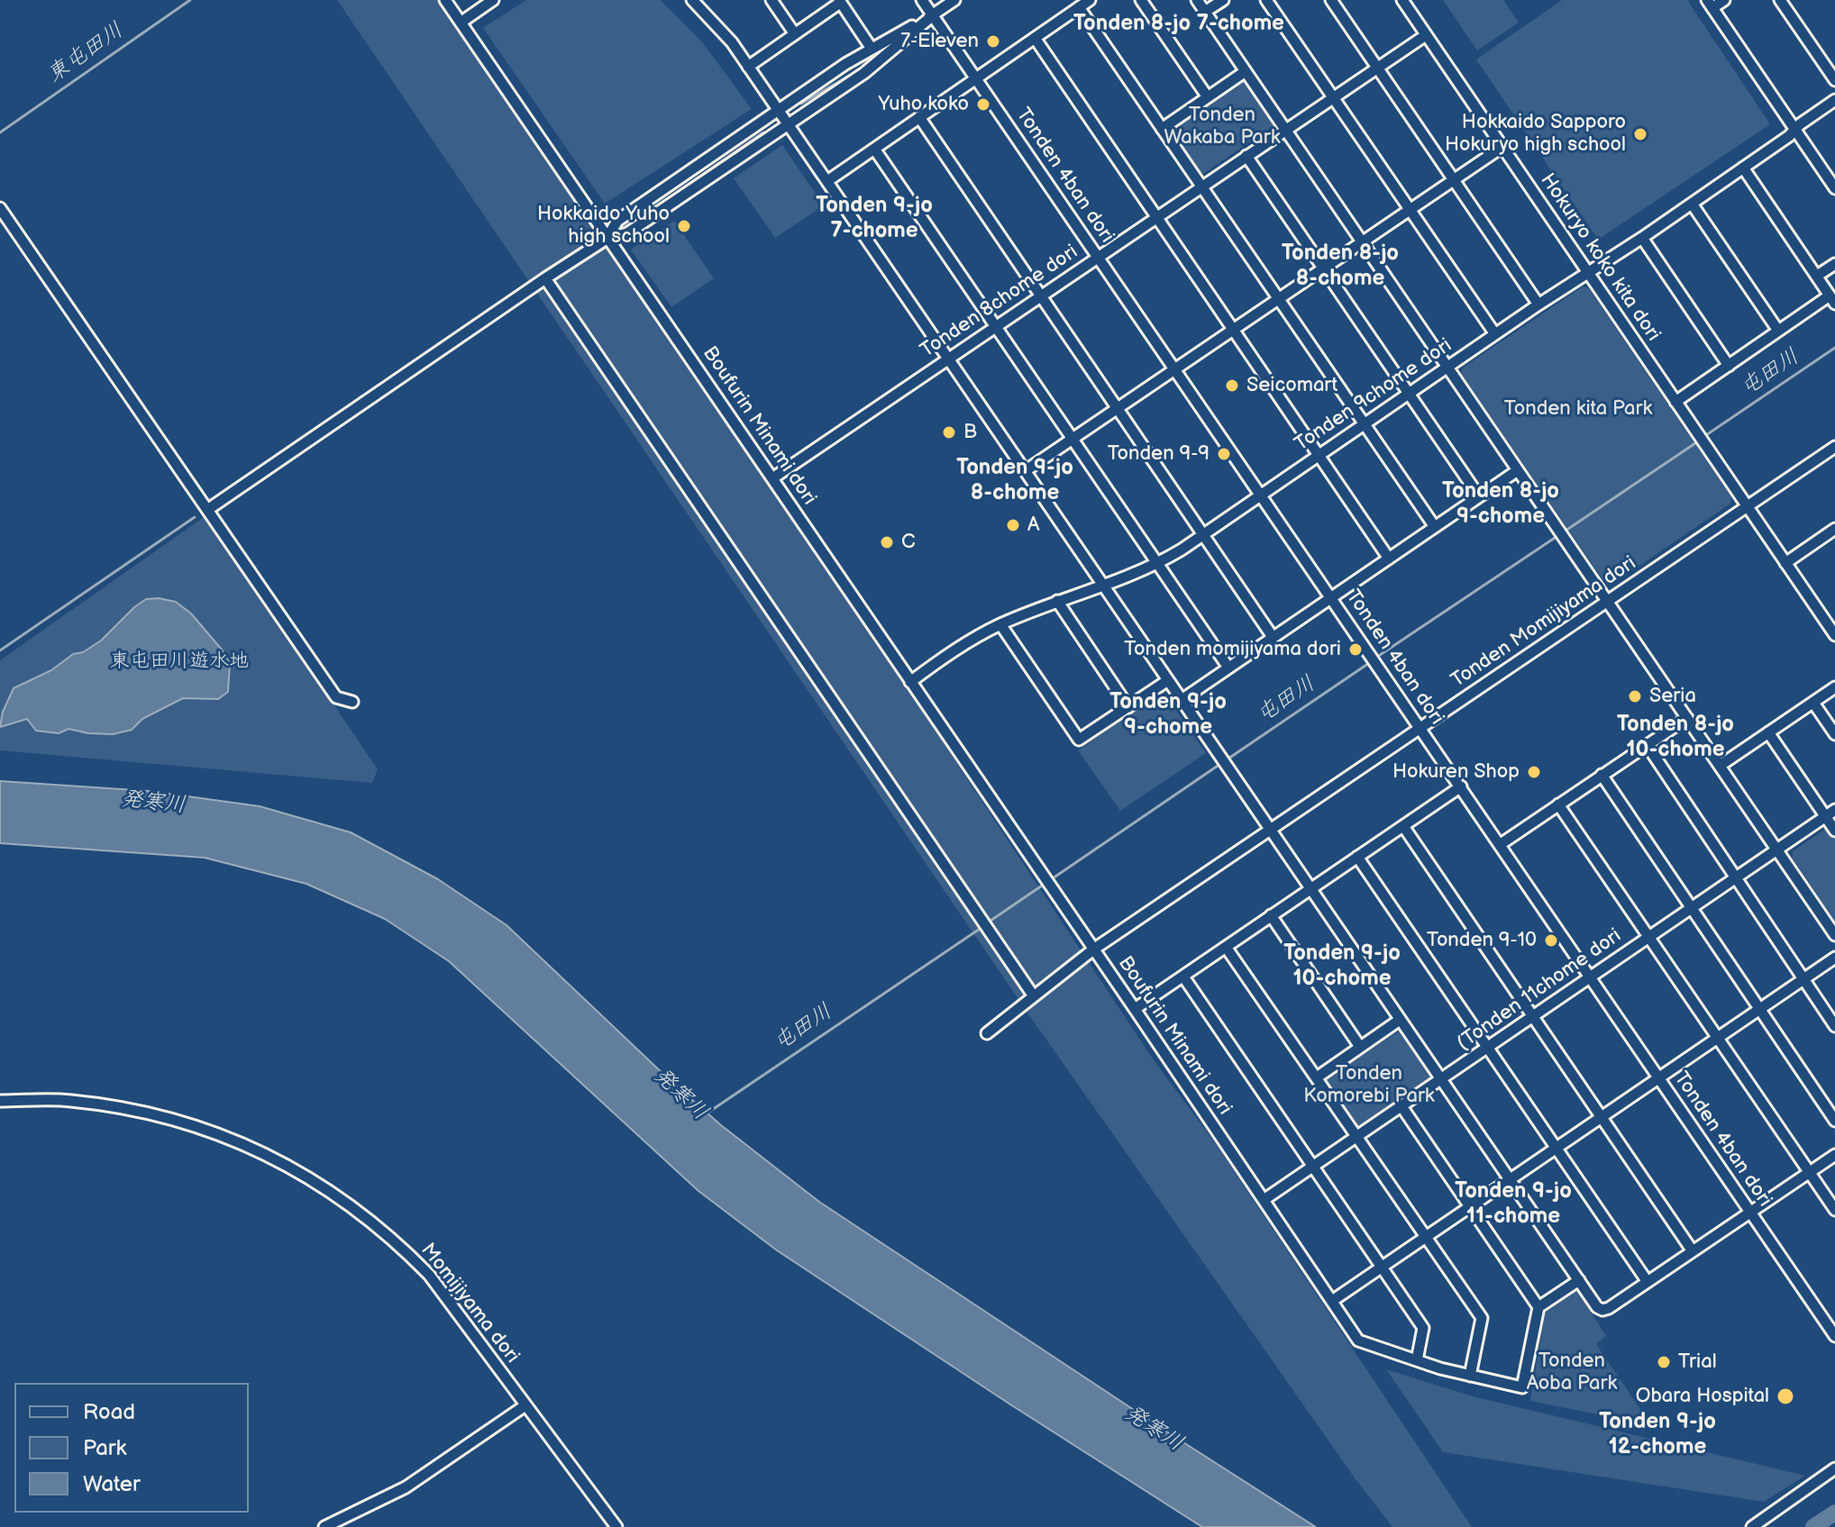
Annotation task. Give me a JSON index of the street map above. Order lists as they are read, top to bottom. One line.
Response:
{"streets":{"street":["Tonden 4ban dori","Hokuryo koko kita dori","Tonden 8chome dori","Tonden 9chome dori","Boufurin Minami dori","Tonden Momijiyama dori","(Tonden 11chome dori","Momijiyama dori"]},"crossings":[["Tonden 4ban dori","Tonden 8chome dori"],["Tonden 4ban dori","Tonden 9chome dori"],["Tonden 4ban dori","Tonden Momijiyama dori"],["Tonden 4ban dori","(Tonden 11chome dori"],["Hokuryo koko kita dori","Tonden 8chome dori"],["Hokuryo koko kita dori","Tonden 9chome dori"],["Hokuryo koko kita dori","Tonden Momijiyama dori"],["Tonden 8chome dori","Boufurin Minami dori"],["Tonden 9chome dori","Boufurin Minami dori"],["Boufurin Minami dori","Tonden Momijiyama dori"],["Boufurin Minami dori","(Tonden 11chome dori"]],"districts":["Tonden 8-jo 7-chome","Tonden 9-jo 7-chome","Tonden 8-jo 8-chome","Tonden 9-jo 8-chome","Tonden 8-jo 9-chome","Tonden 9-jo 9-chome","Tonden 8-jo 10-chome","Tonden 9-jo 10-chome","Tonden 9-jo 11-chome","Tonden 9-jo 12-chome"],"water":["東屯田川","屯田川","発寒川"],"parks":["Tonden Wakaba Park","Tonden kita Park","東屯田川遊水地","Tonden Komorebi Park","Tonden Aoba Park"],"places":["7-Eleven","Yuho koko","Hokkaido Sapporo Hokuryo high school","Hokkaido Yuho high school","Seicomart","B","Tonden 9-9","A","C","Tonden momijiyama dori","Seria","Hokuren Shop","Tonden 9-10","Trial","Obara Hospital"],"legend":["Road","Park","Water"]}
